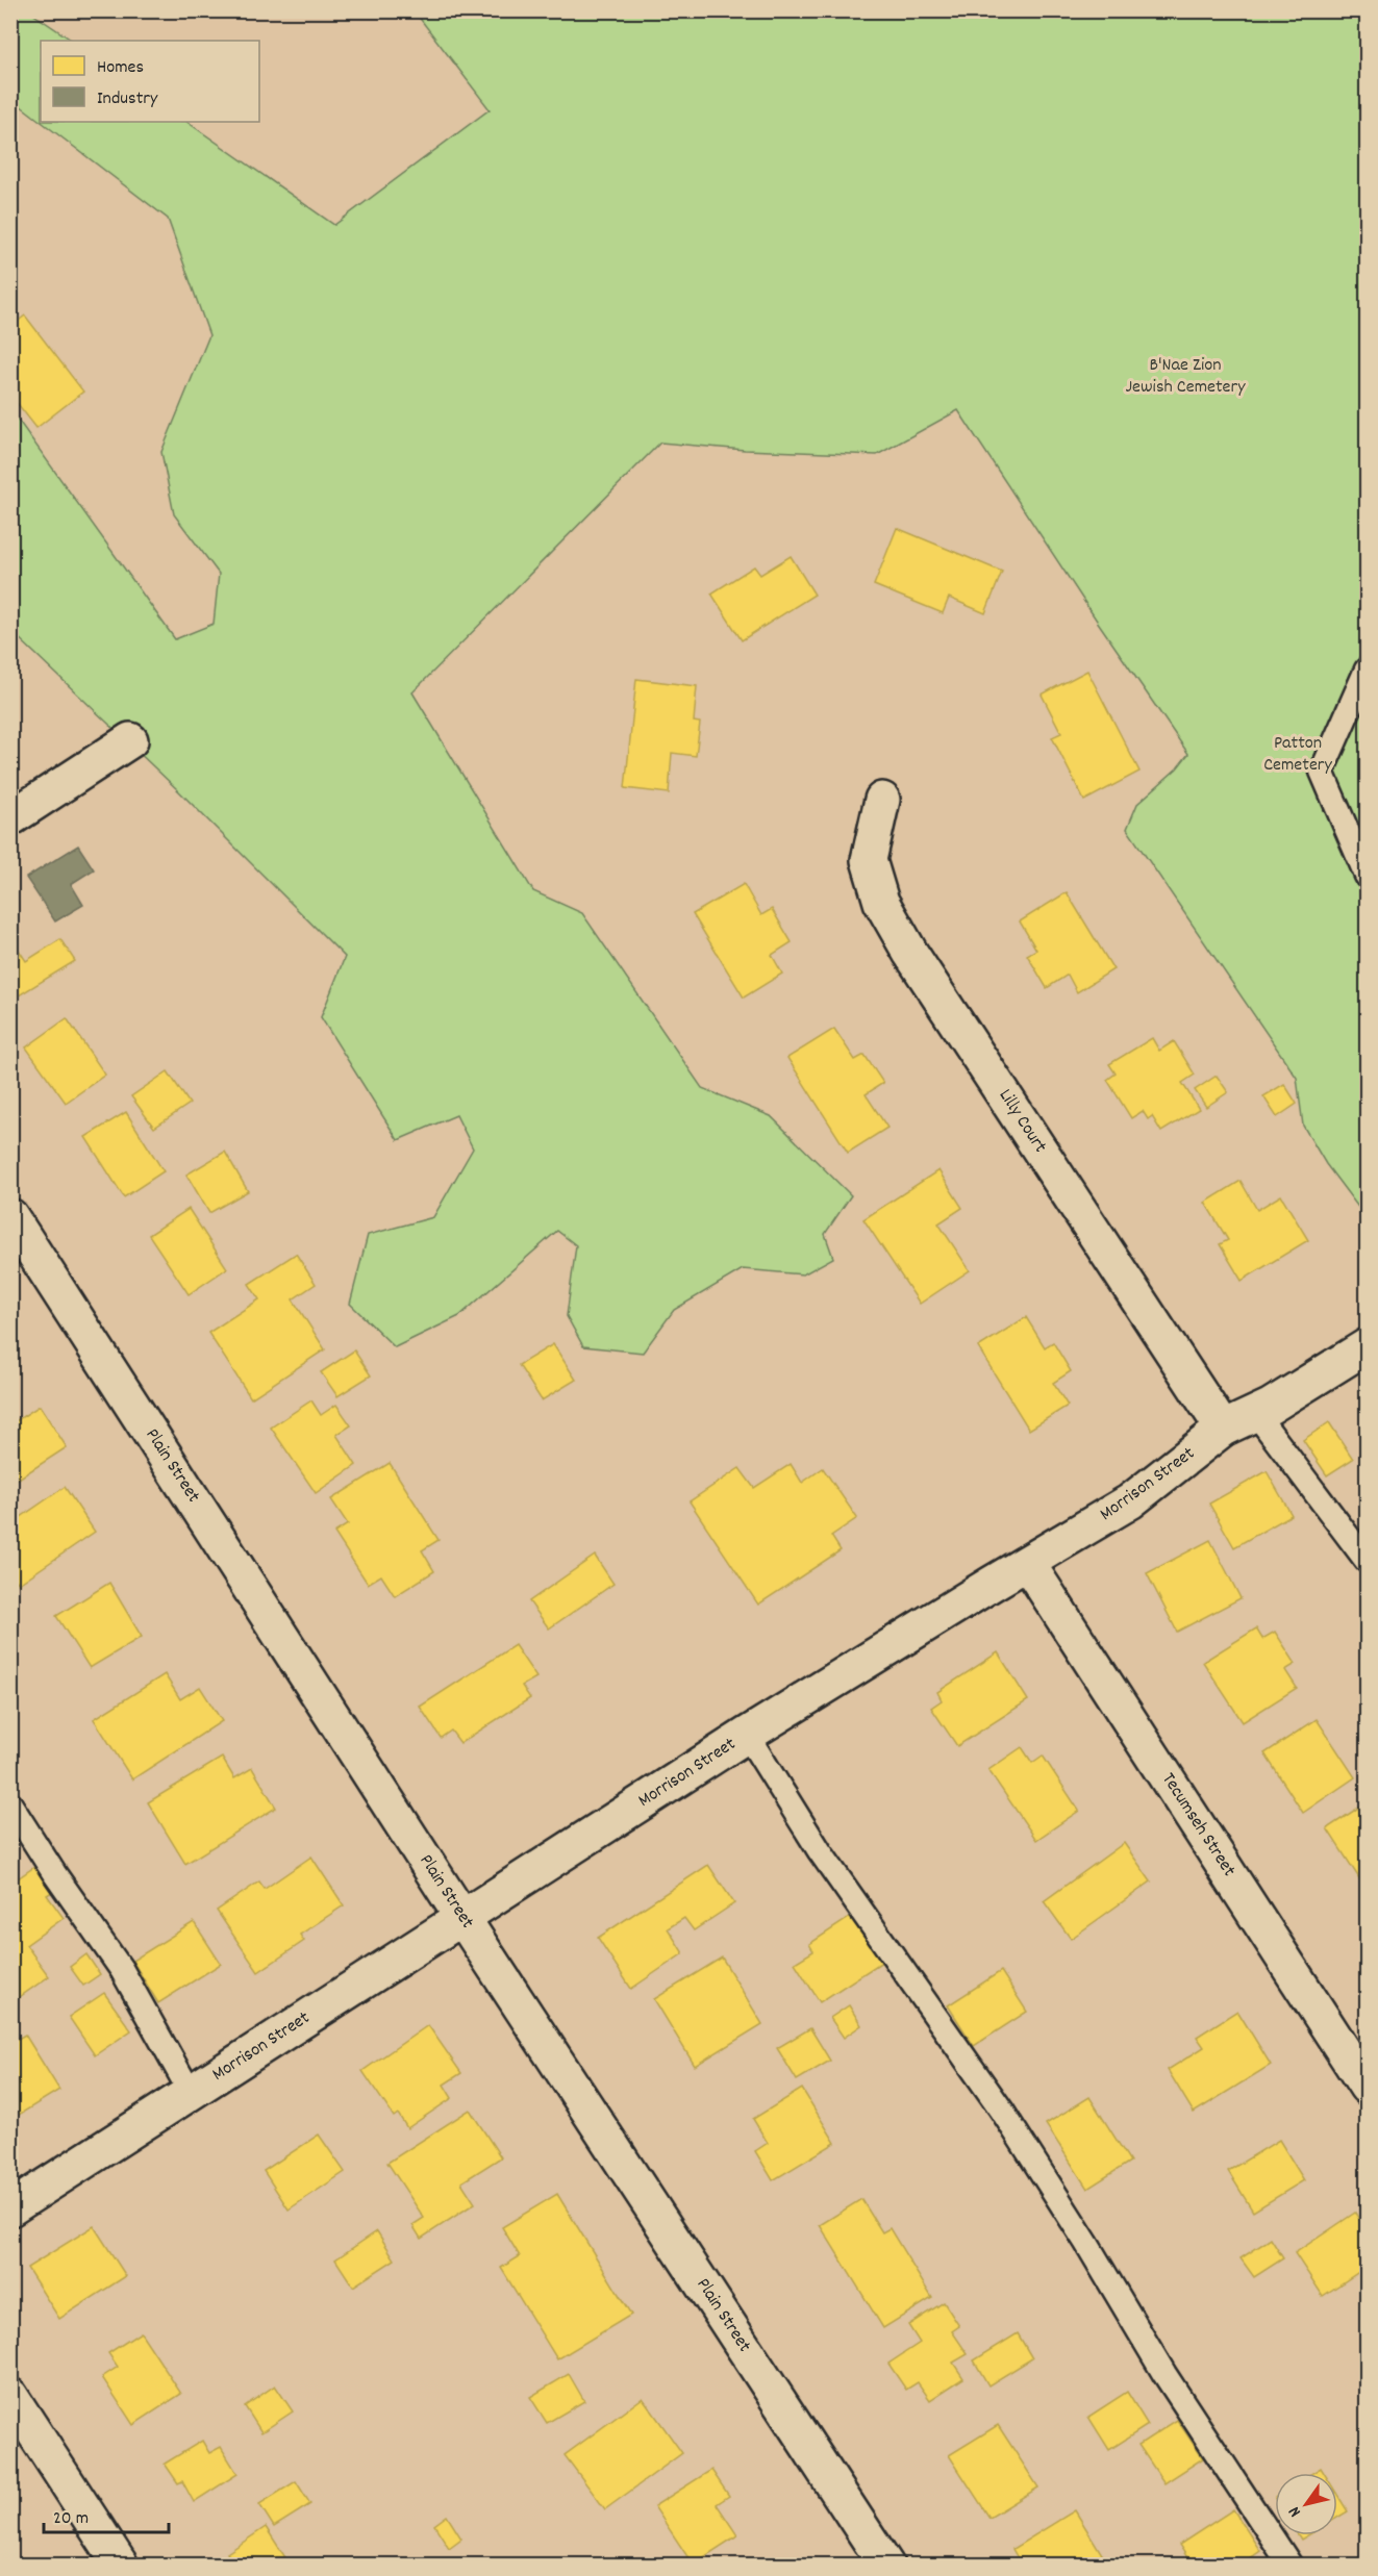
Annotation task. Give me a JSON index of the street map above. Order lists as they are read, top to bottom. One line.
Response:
{"streets":{"street":["Lilly Court","Plain Street","Morrison Street","Tecumseh Street"]},"crossings":[["Lilly Court","Morrison Street"],["Plain Street","Morrison Street"],["Morrison Street","Tecumseh Street"]],"parks":["B'Nae Zion Jewish Cemetery","Patton Cemetery"],"legend":["Homes","Industry"],"scale_bar":"20 m","north":"bottom left"}
